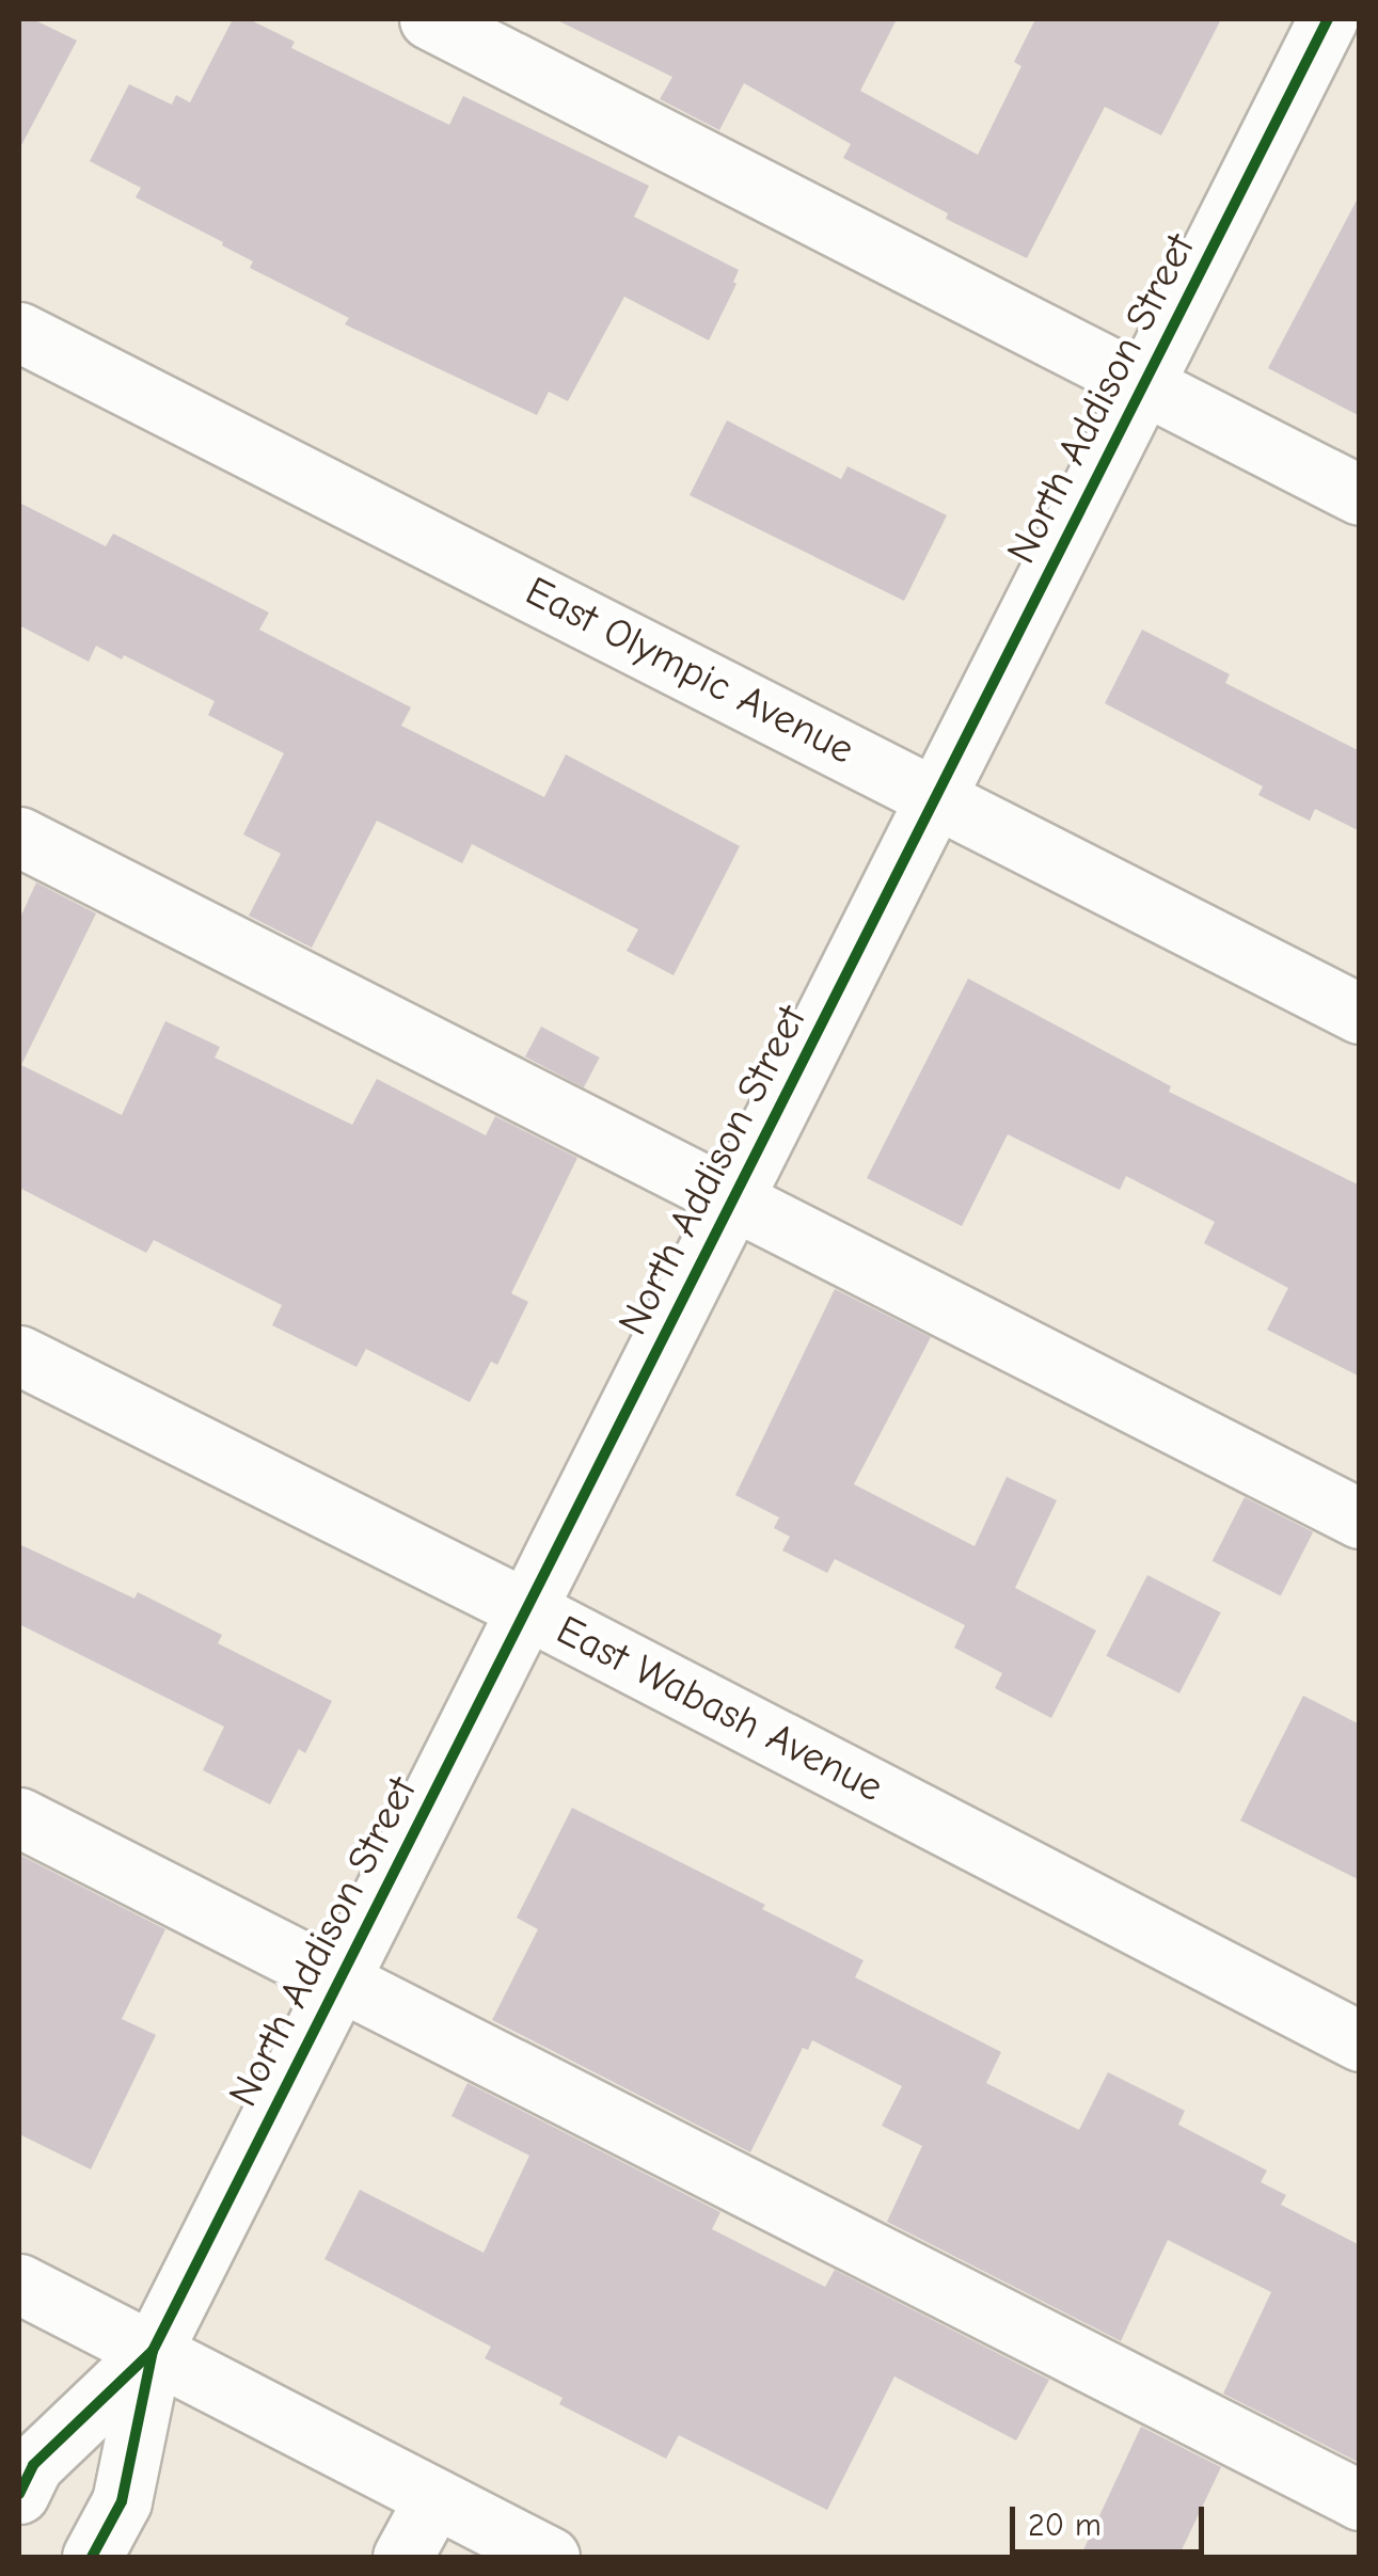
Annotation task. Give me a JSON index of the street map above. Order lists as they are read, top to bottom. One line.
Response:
{"streets":{"street":["North Addison Street","East Olympic Avenue","East Wabash Avenue"]},"crossings":[["North Addison Street","East Olympic Avenue"],["North Addison Street","East Wabash Avenue"]],"scale_bar":"20 m"}
